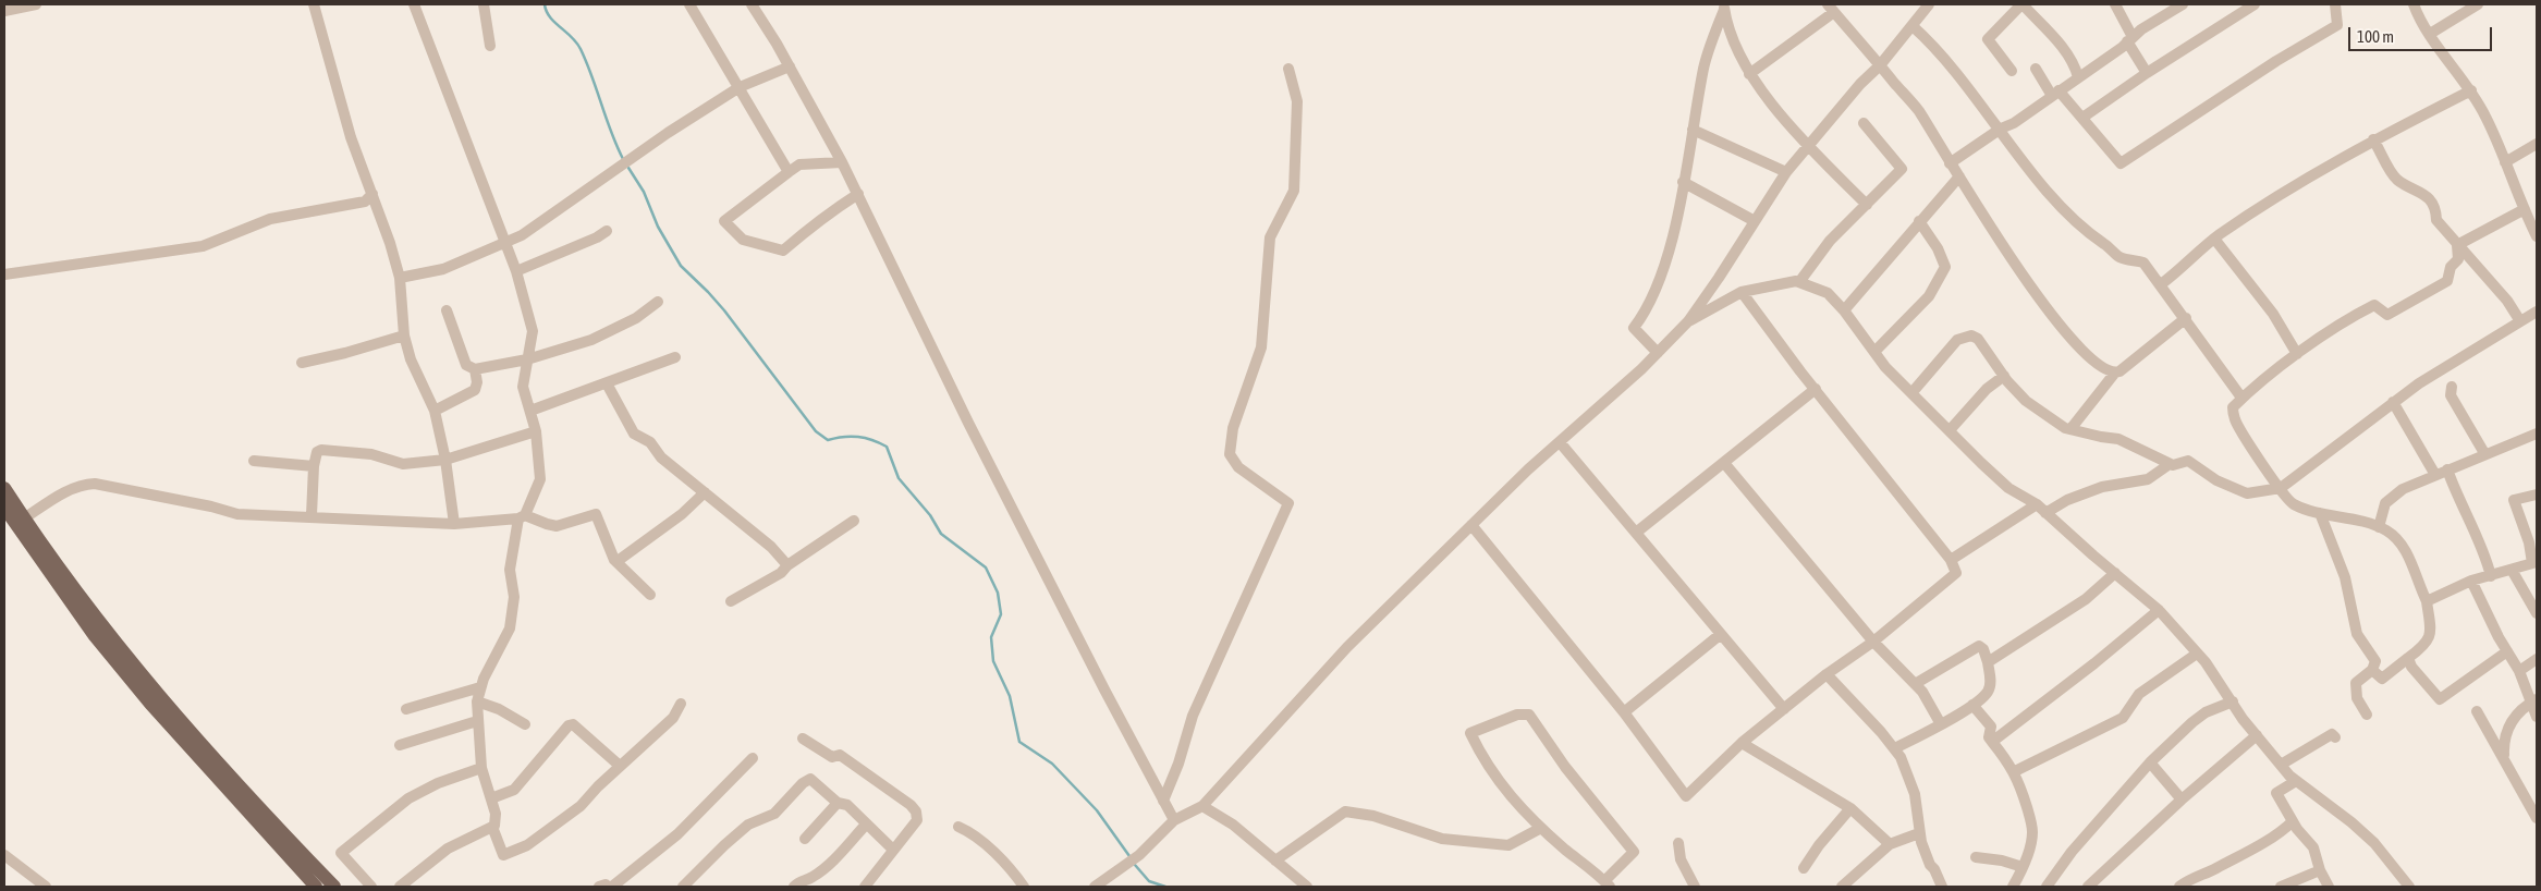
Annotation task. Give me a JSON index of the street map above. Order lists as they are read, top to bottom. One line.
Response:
{"scale_bar":"100 m"}
